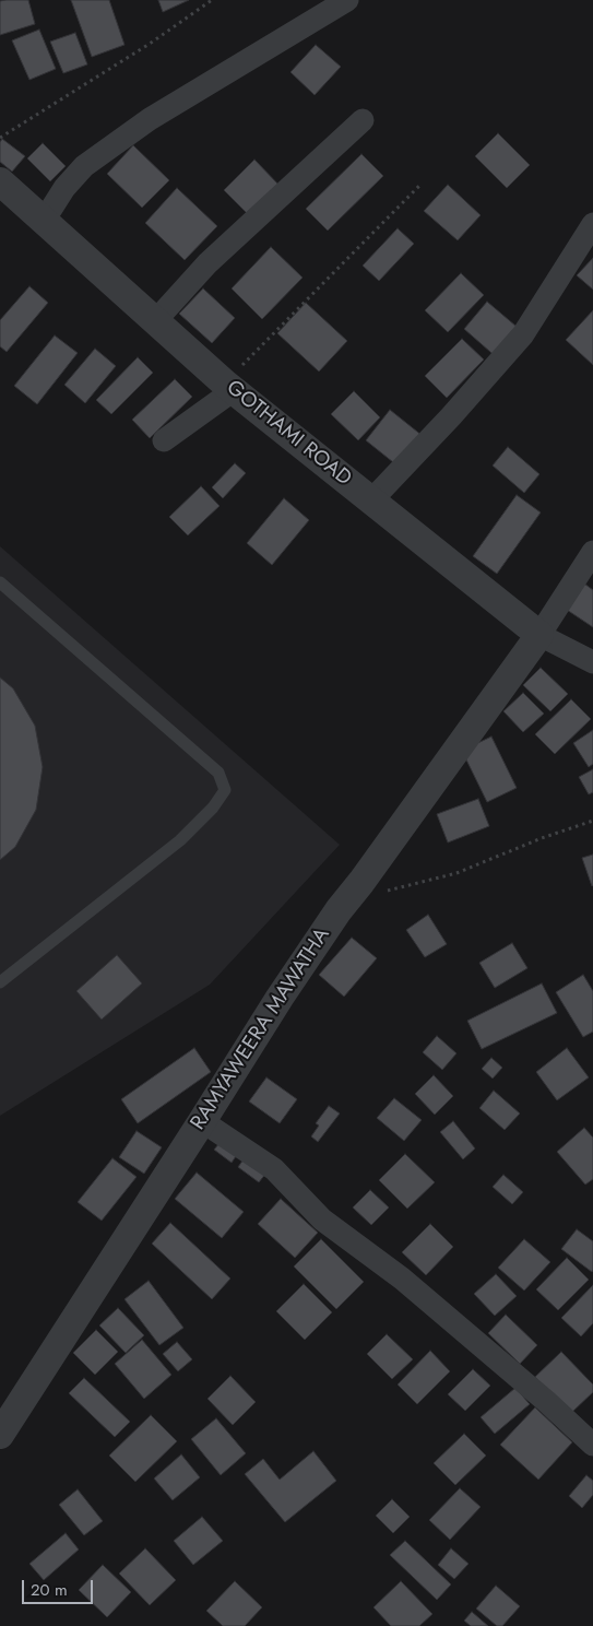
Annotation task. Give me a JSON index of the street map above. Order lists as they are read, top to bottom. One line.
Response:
{"streets":{"street":["GOTHAMI ROAD","RAMYAWEERA MAWATHA"]},"crossings":[["GOTHAMI ROAD","RAMYAWEERA MAWATHA"]],"scale_bar":"20 m"}
